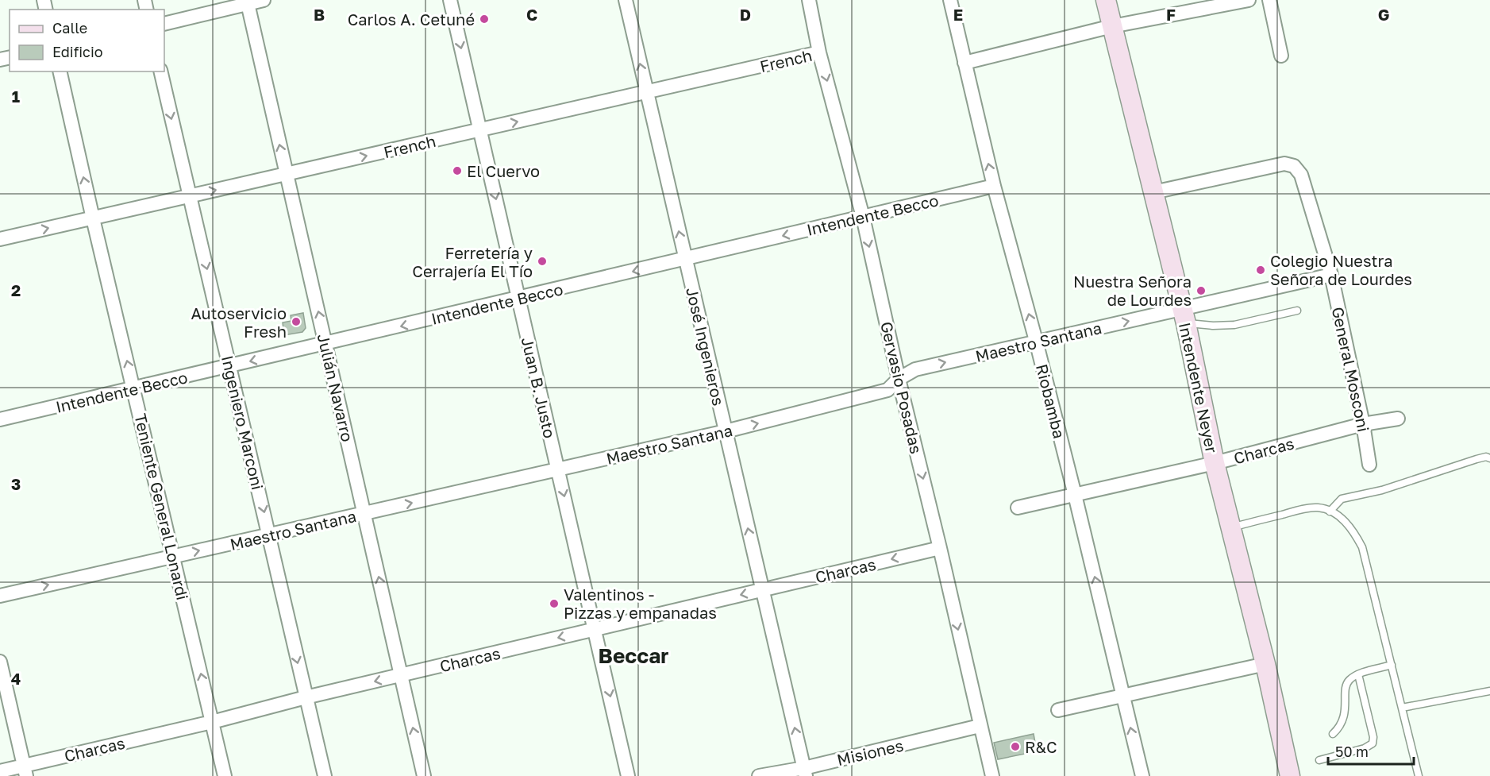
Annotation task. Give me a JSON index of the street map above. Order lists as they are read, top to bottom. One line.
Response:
{"streets":{"street":["French","Intendente Becco","Maestro Santana","José Ingenieros","General Mosconi","Julián Navarro","Juan B. Justo","Gervasio Posadas","Intendente Neyer","Riobamba","Ingeniero Marconi","Charcas","Teniente General Lonardi","Misiones"]},"crossings":[["French","José Ingenieros"],["French","Julián Navarro"],["French","Juan B. Justo"],["French","Gervasio Posadas"],["French","Ingeniero Marconi"],["French","Teniente General Lonardi"],["Intendente Becco","José Ingenieros"],["Intendente Becco","Julián Navarro"],["Intendente Becco","Juan B. Justo"],["Intendente Becco","Gervasio Posadas"],["Intendente Becco","Riobamba"],["Intendente Becco","Ingeniero Marconi"],["Intendente Becco","Teniente General Lonardi"],["Maestro Santana","José Ingenieros"],["Maestro Santana","General Mosconi"],["Maestro Santana","Julián Navarro"],["Maestro Santana","Juan B. Justo"],["Maestro Santana","Gervasio Posadas"],["Maestro Santana","Intendente Neyer"],["Maestro Santana","Riobamba"],["Maestro Santana","Ingeniero Marconi"],["Maestro Santana","Teniente General Lonardi"],["José Ingenieros","Charcas"],["José Ingenieros","Misiones"],["General Mosconi","Intendente Neyer"],["General Mosconi","Charcas"],["Julián Navarro","Charcas"],["Juan B. Justo","Charcas"],["Gervasio Posadas","Charcas"],["Gervasio Posadas","Misiones"],["Intendente Neyer","Charcas"],["Riobamba","Charcas"],["Ingeniero Marconi","Charcas"],["Charcas","Teniente General Lonardi"]],"one_way":["French","Intendente Becco","Maestro Santana","José Ingenieros","Julián Navarro","Juan B. Justo","Gervasio Posadas","Riobamba","Ingeniero Marconi","Charcas","Teniente General Lonardi"],"districts":["Beccar"],"places":["Carlos A. Cetuné","El Cuervo","Ferretería y Cerrajería El Tío","Colegio Nuestra Señora de Lourdes","Nuestra Señora de Lourdes","Autoservicio Fresh","Valentinos - Pizzas y empanadas","R&C"],"legend":["Calle","Edificio"],"scale_bar":"50 m","grid":{"columns":["B","C","D","E","F","G"],"rows":["1","2","3","4"]}}
